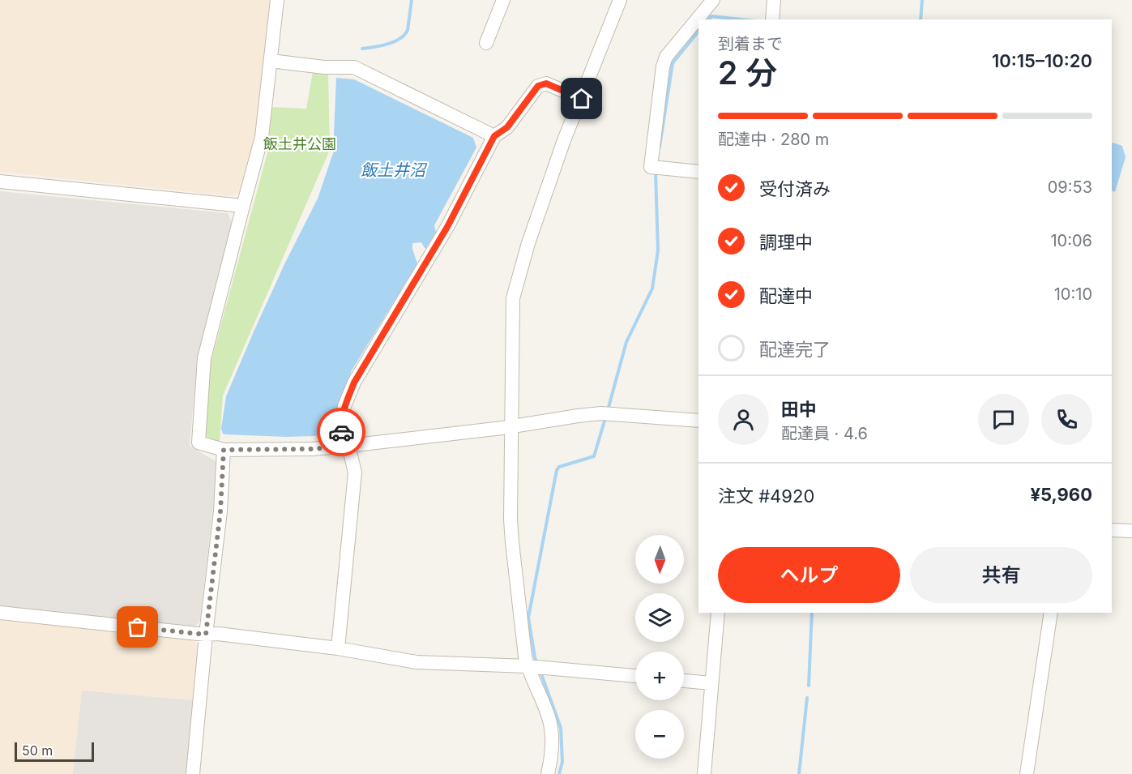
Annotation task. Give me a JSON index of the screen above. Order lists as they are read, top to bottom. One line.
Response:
{"water":["飯土井沼"],"parks":["飯土井公園"],"scale_bar":"50 m","north":"bottom","page":{"heading":["2 分","到着まで","10:15–10:20"],"panel":["田中","配達員 · 4.6","注文 #4920","¥5,960"],"bar":"配達中 · 280 m","list":[["受付済み","09:53"],["調理中","10:06"],["配達中","10:10"],"配達完了"],"map_buttons":["+","−"],"buttons":["ヘルプ","共有"],"scale":"50 m"}}
